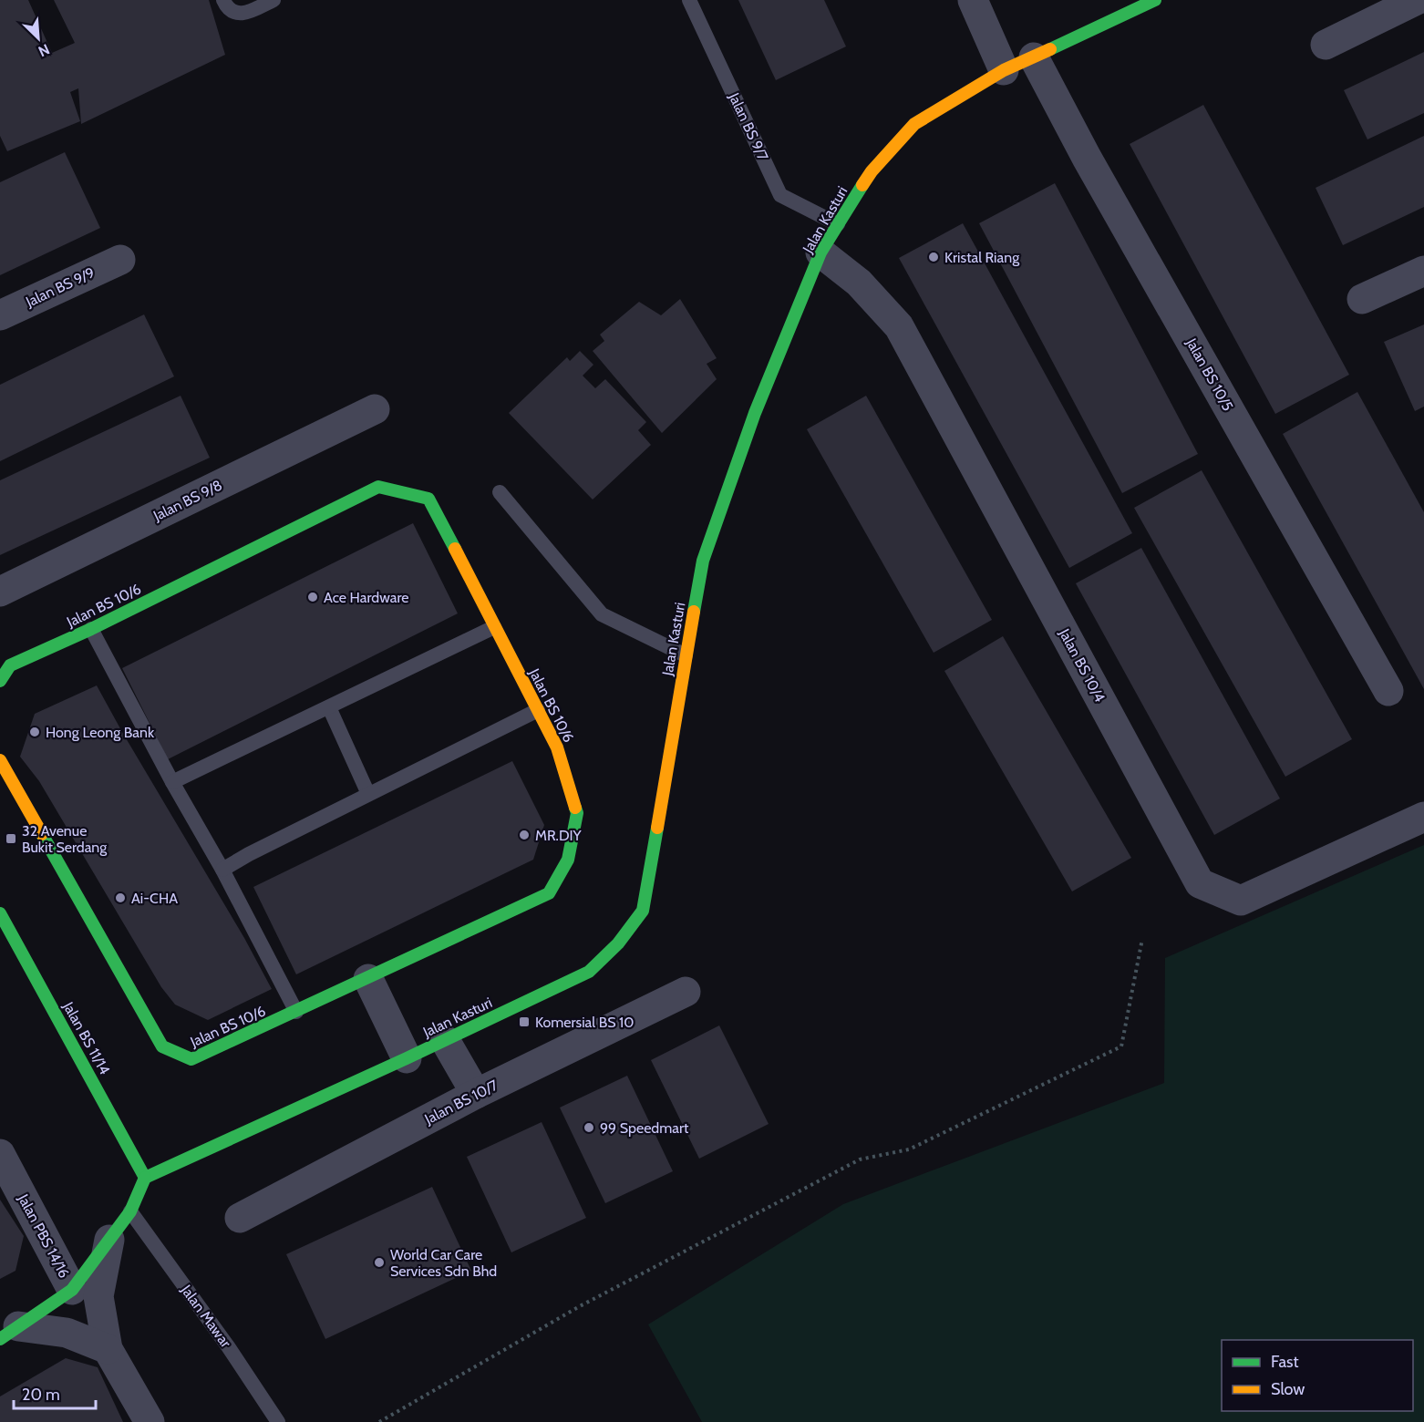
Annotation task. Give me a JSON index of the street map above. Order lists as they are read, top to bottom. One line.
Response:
{"streets":{"street":["Jalan Kasturi","Jalan BS 9/9","Jalan BS 10/5","Jalan BS 9/8","Jalan BS 10/6","Jalan BS 10/4","Jalan BS 11/14","Jalan BS 10/7","Jalan PBS 14/16"],"lane":["Jalan BS 9/7","Jalan Mawar"]},"crossings":[["Jalan BS 9/7","Jalan Kasturi"],["Jalan Kasturi","Jalan BS 10/5"],["Jalan Kasturi","Jalan BS 10/4"],["Jalan Kasturi","Jalan BS 11/14"]],"places":{"other":["Kristal Riang","Ace Hardware","Hong Leong Bank","MR.DIY","Ai-CHA","99 Speedmart","World Car Care Services Sdn Bhd"],"transit":["32 Avenue Bukit Serdang","Komersial BS 10"]},"legend":["Fast","Slow"],"scale_bar":"20 m","north":"bottom right"}
